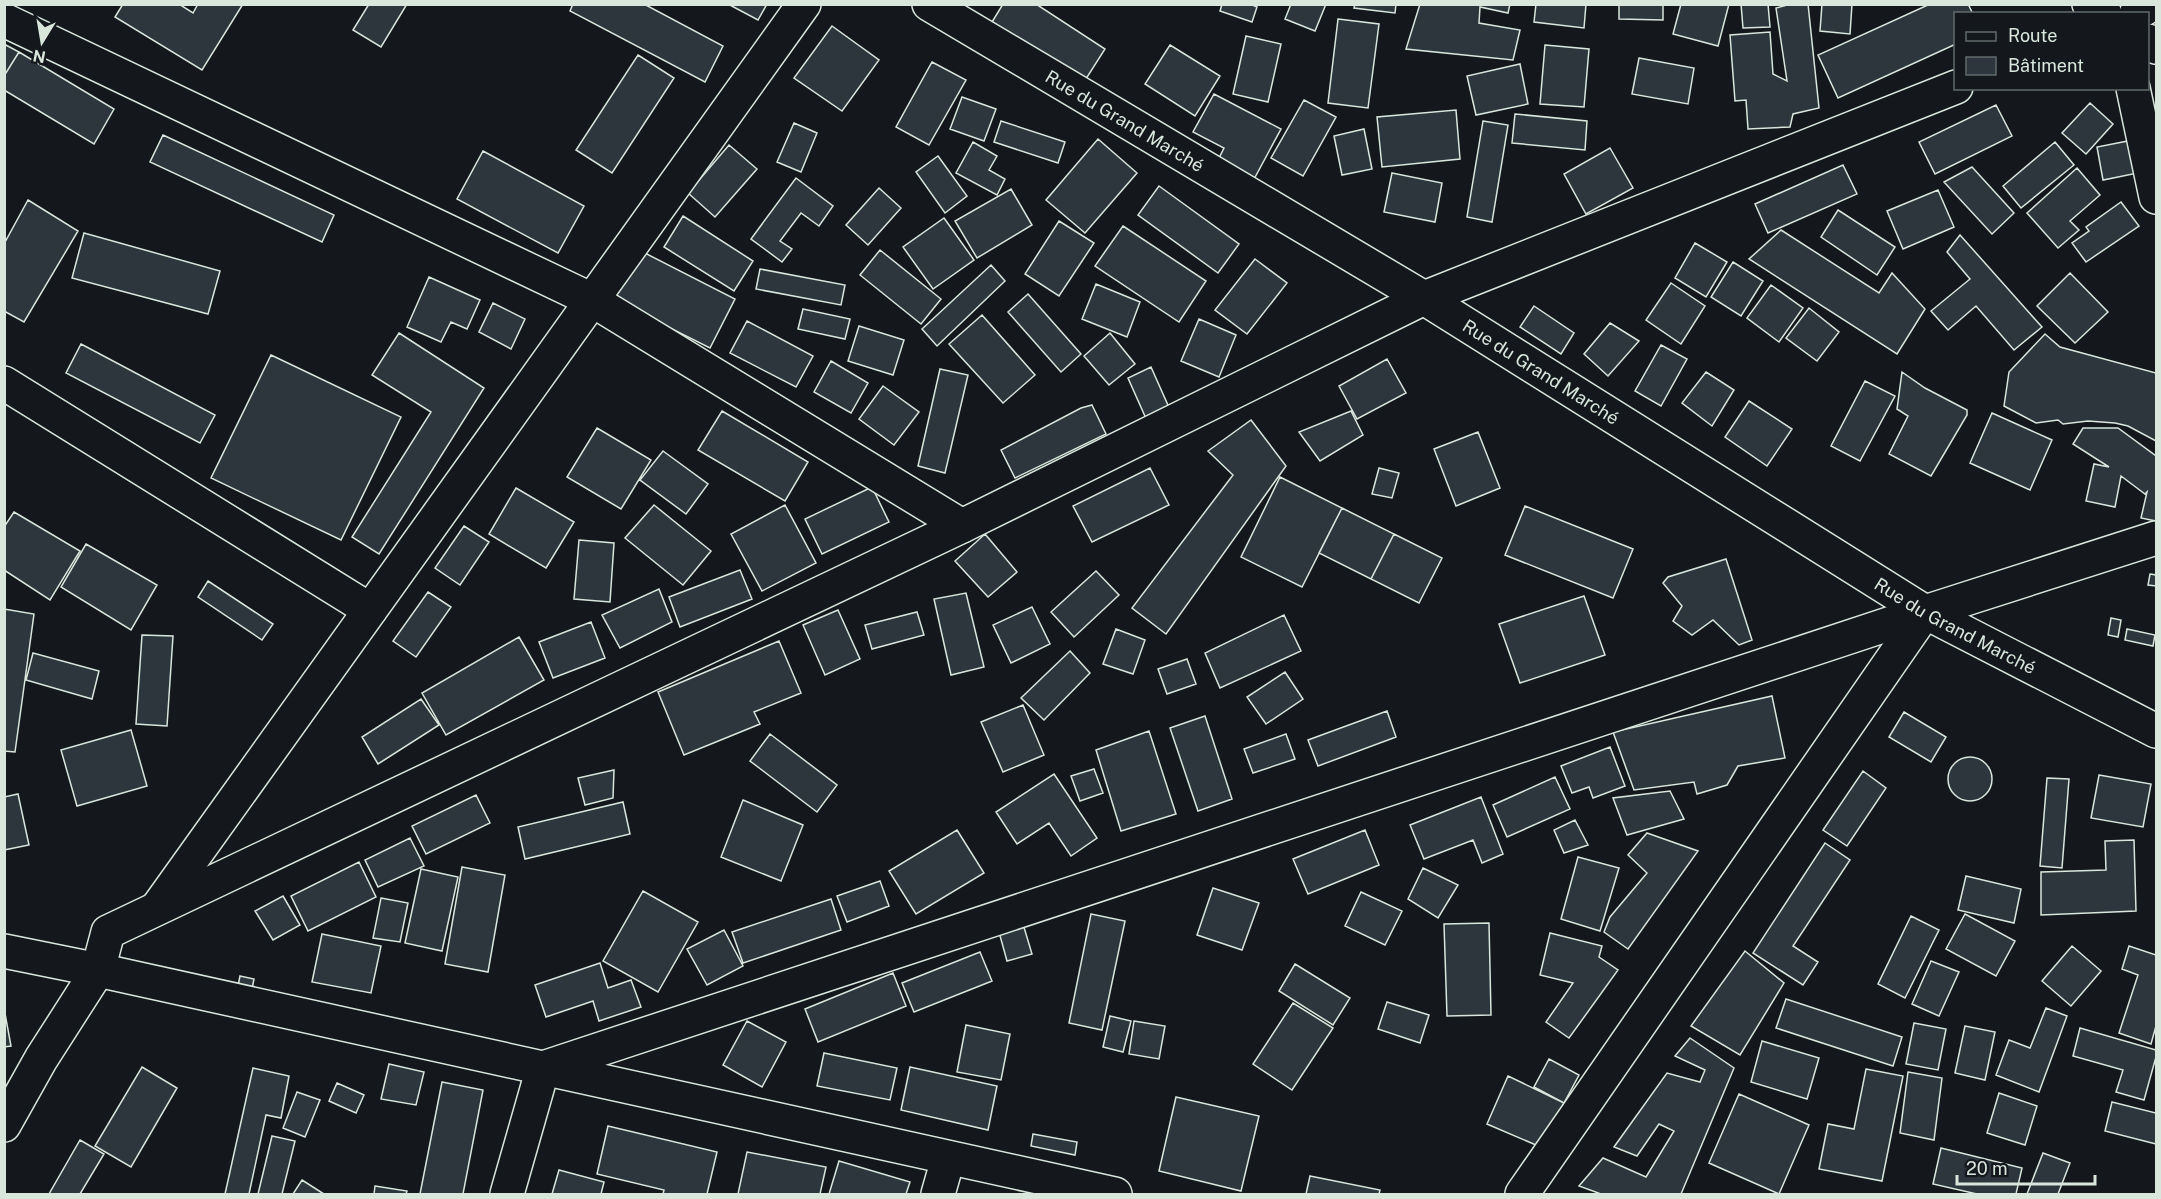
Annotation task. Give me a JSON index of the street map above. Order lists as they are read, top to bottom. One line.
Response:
{"streets":{"street":["Rue du Grand Marché"]},"legend":["Route","Bâtiment"],"scale_bar":"20 m","north":"bottom"}
